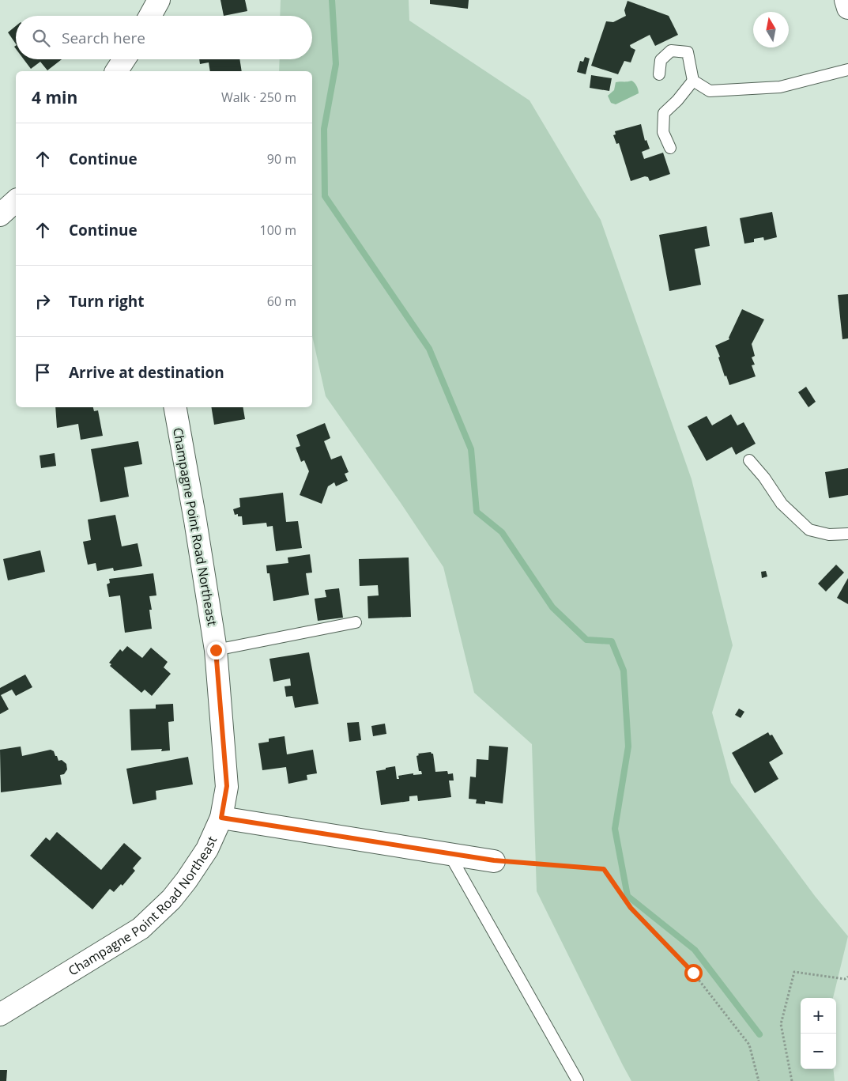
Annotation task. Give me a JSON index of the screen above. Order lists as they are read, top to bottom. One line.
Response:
{"streets":{"street":["Champagne Point Road Northeast"]},"north":"top","page":{"search":"Search here","heading":["4 min","Walk · 250 m"],"list":[["Continue","90 m"],["Continue","100 m"],["Turn right","60 m"],"Arrive at destination"],"map_buttons":["+","−"]}}
